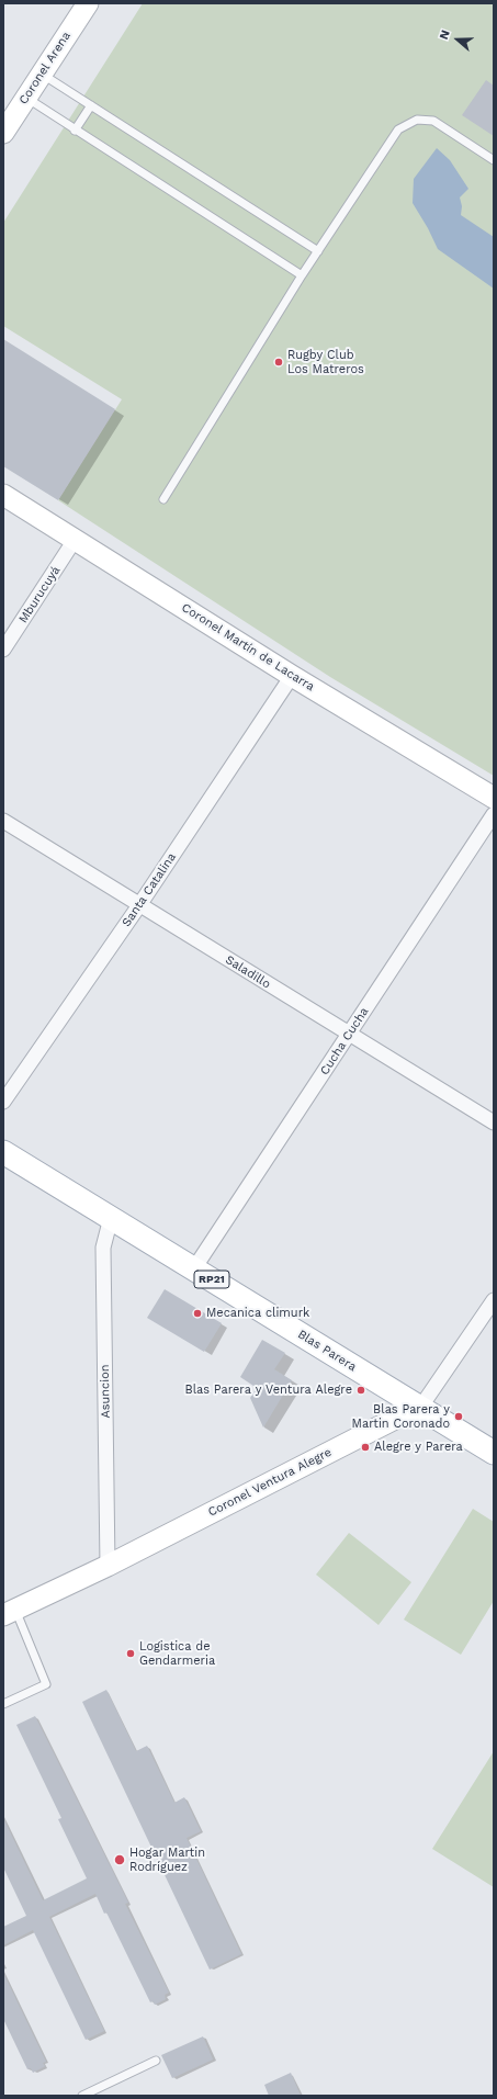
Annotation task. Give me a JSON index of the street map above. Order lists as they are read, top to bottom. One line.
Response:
{"streets":{"main road":["RP21","Blas Parera"],"street":["Coronel Arena","Mburucuyá","Coronel Martín de Lacarra","Santa Catalina","Saladillo","Cucha Cucha","Asuncion","Coronel Ventura Alegre"]},"crossings":[["Mburucuyá","Coronel Martín de Lacarra"],["Coronel Martín de Lacarra","Santa Catalina"],["Santa Catalina","Saladillo"],["Saladillo","Cucha Cucha"],["Cucha Cucha","Blas Parera"],["Blas Parera","Asuncion"],["Blas Parera","Coronel Ventura Alegre"],["Asuncion","Coronel Ventura Alegre"]],"places":["Rugby Club Los Matreros","Mecanica climurk","Blas Parera y Ventura Alegre","Blas Parera y Martin Coronado","Alegre y Parera","Logistica de Gendarmeria","Hogar Martin Rodríguez"],"north":"left"}
